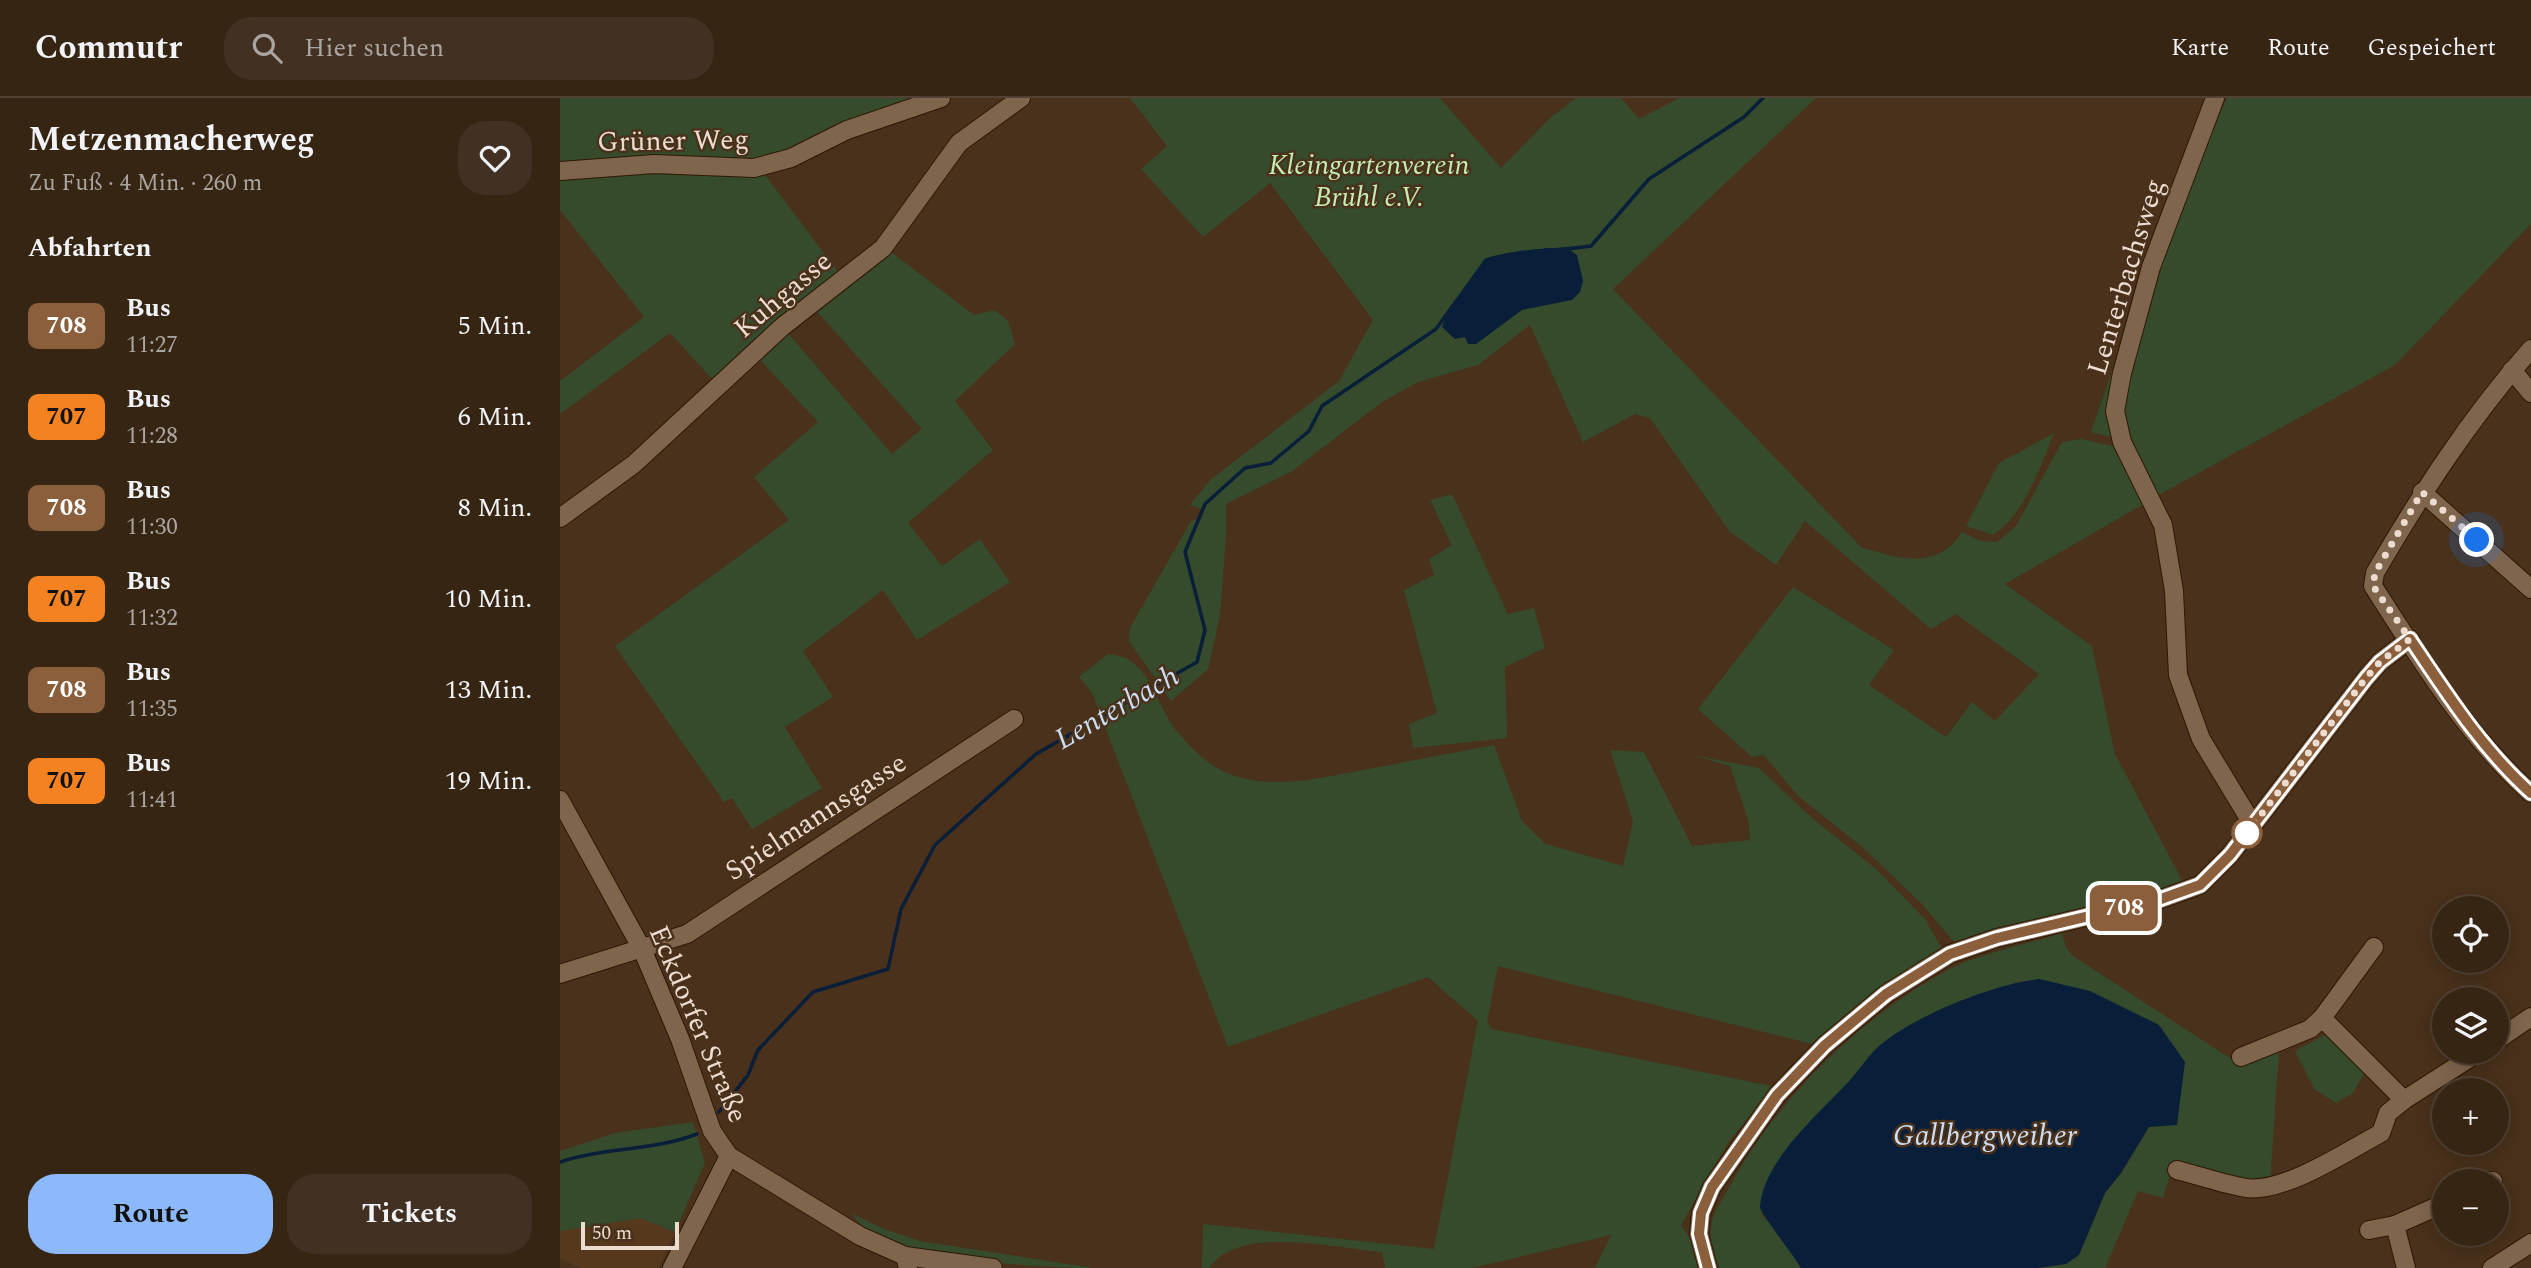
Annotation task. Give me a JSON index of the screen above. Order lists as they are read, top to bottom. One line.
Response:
{"streets":{"street":["Grüner Weg","Lenterbachsweg","Kuhgasse","Spielmannsgasse","Eckdorfer Straße"]},"crossings":[["Spielmannsgasse","Eckdorfer Straße"]],"water":["Lenterbach","Gallbergweiher"],"parks":["Kleingartenverein Brühl e.V."],"lines":["bus line 708"],"scale_bar":"50 m","page":{"header":"Commutr","search":"Hier suchen","nav":["Karte","Route","Gespeichert"],"heading":[["Metzenmacherweg","Zu Fuß · 4 Min. · 260 m"],"Abfahrten"],"on_map":"708","list":[{"mark":"708","name":"Bus","note":"11:27","value":"5 Min."},{"mark":"707","name":"Bus","note":"11:28","value":"6 Min."},{"mark":"708","name":"Bus","note":"11:30","value":"8 Min."},{"mark":"707","name":"Bus","note":"11:32","value":"10 Min."},{"mark":"708","name":"Bus","note":"11:35","value":"13 Min."},{"mark":"707","name":"Bus","note":"11:41","value":"19 Min."}],"map_buttons":["+","−"],"buttons":["Route","Tickets"],"scale":"50 m"}}
